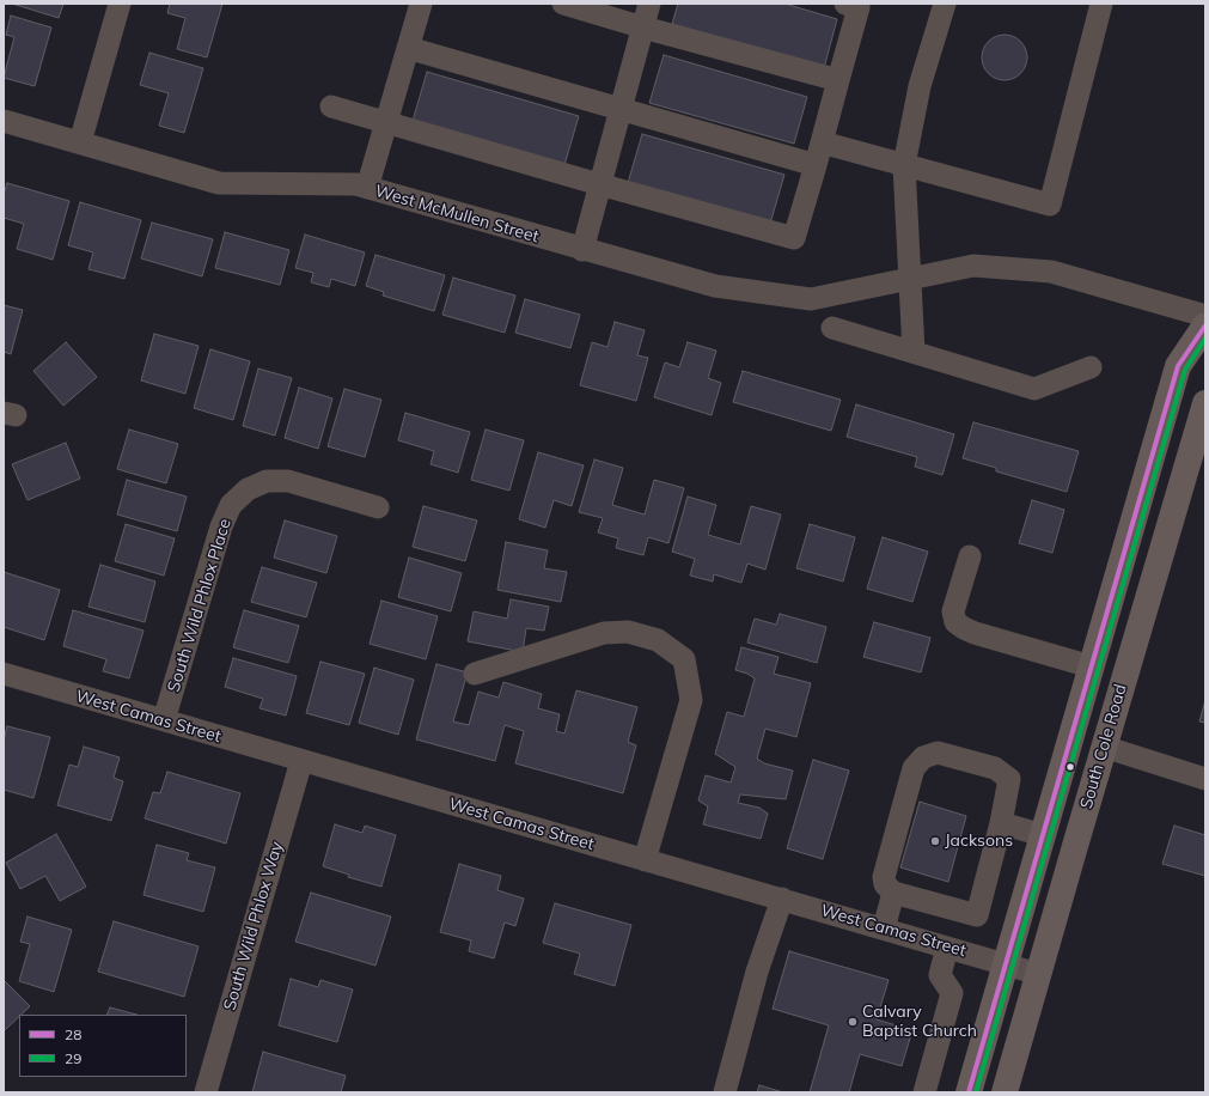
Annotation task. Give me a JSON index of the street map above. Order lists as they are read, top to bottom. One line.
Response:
{"streets":{"main road":["South Cole Road"],"street":["West McMullen Street","South Wild Phlox Place","West Camas Street","South Wild Phlox Way"]},"crossings":[["South Wild Phlox Place","West Camas Street"],["West Camas Street","South Cole Road"],["West Camas Street","South Wild Phlox Way"]],"places":["Jacksons","Calvary Baptist Church"],"lines":["transit line 28","transit line 29"],"legend":["28","29"]}
